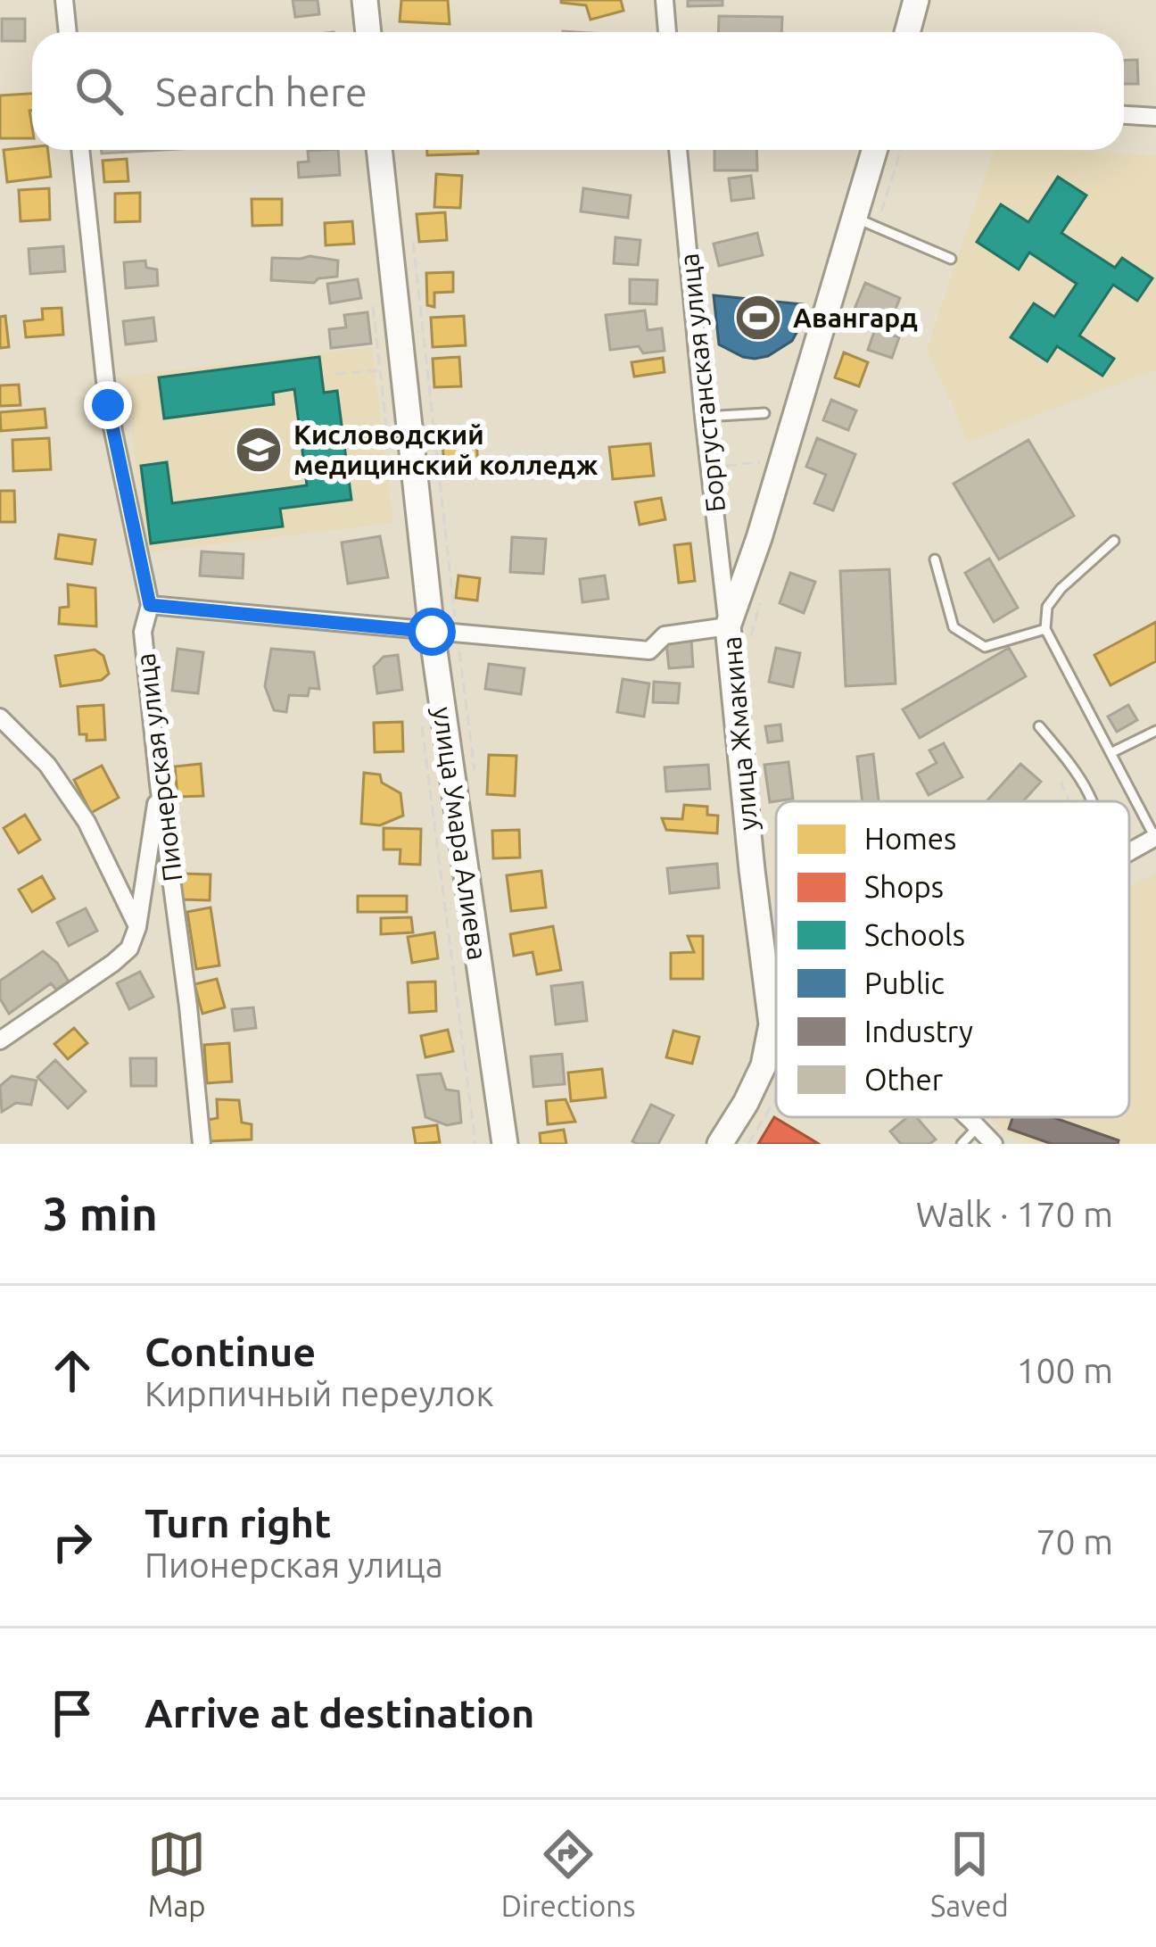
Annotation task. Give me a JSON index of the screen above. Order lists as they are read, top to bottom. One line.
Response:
{"streets":{"street":["Боргустанская улица","улица Жмакина","Пионерская улица","улица Умара Алиева"]},"crossings":[["Боргустанская улица","улица Жмакина"]],"places":{"sports":["Авангард"],"school or university":["Кисловодский медицинский колледж"]},"legend":["Homes","Shops","Schools","Public","Industry","Other"],"page":{"search":"Search here","heading":["3 min","Walk · 170 m"],"list":[["Continue","Кирпичный переулок","100 m"],["Turn right","Пионерская улица","70 m"],"Arrive at destination"],"nav":["Map","Directions","Saved"]}}
